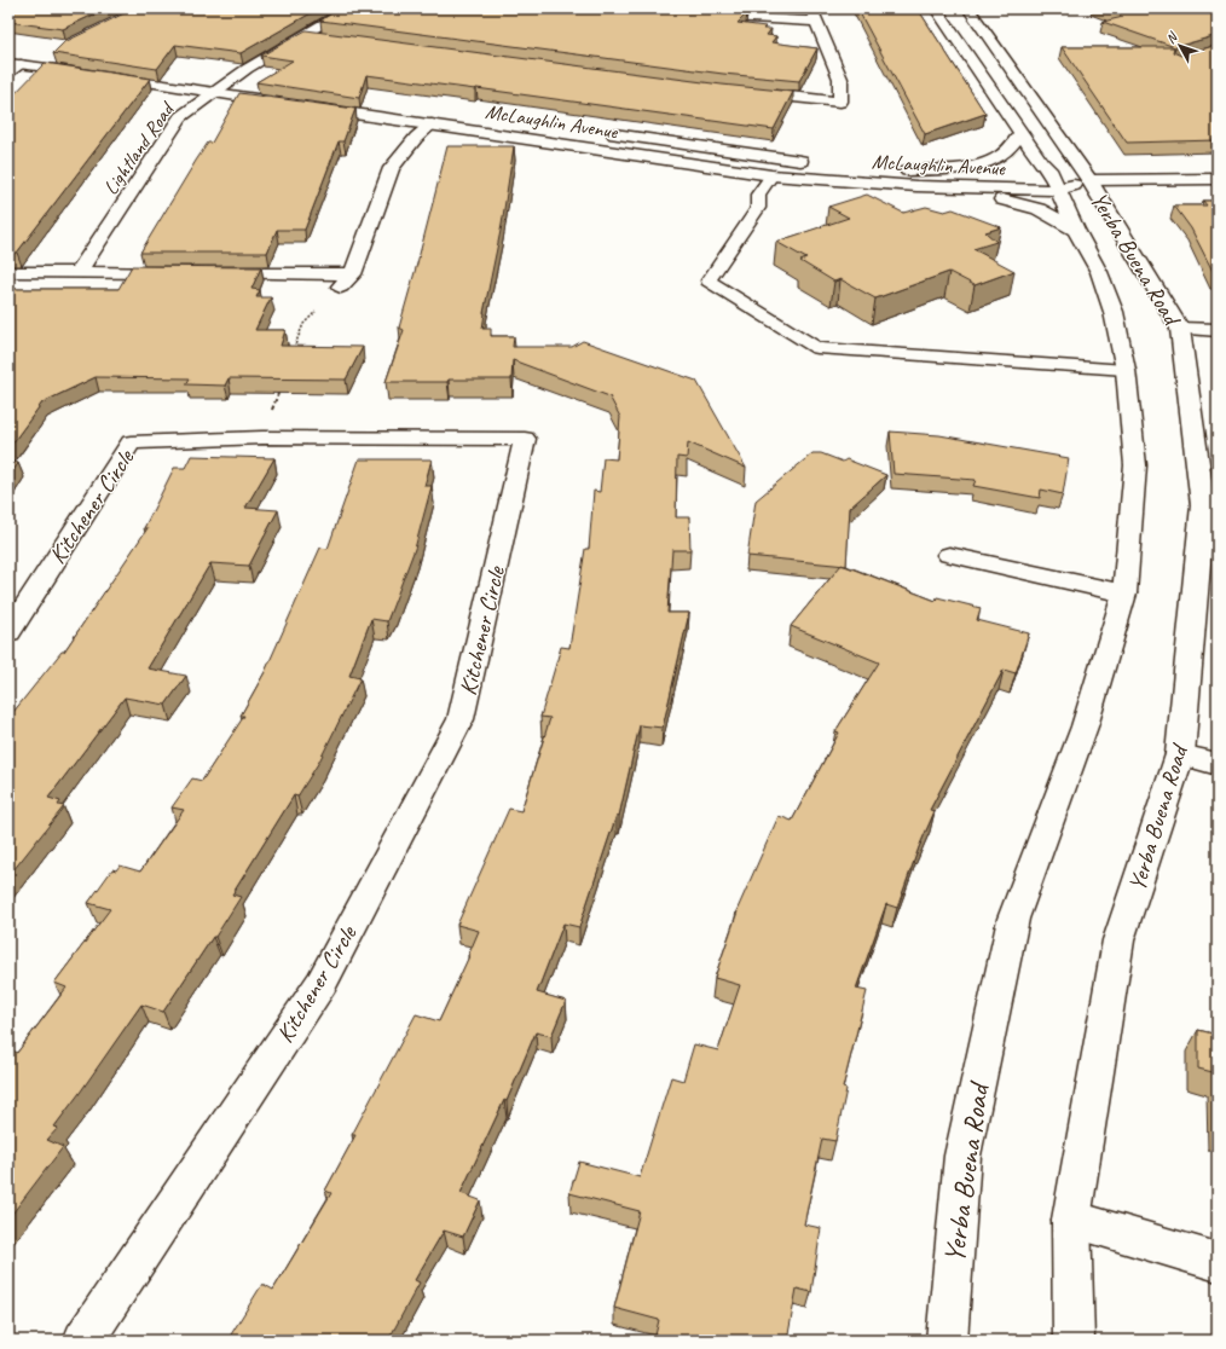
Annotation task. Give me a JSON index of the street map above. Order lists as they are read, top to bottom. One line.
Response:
{"streets":{"main road":["McLaughlin Avenue","Lightland Road","Yerba Buena Road","Kitchener Circle"]},"crossings":[["McLaughlin Avenue","Yerba Buena Road"]],"north":"top left"}
